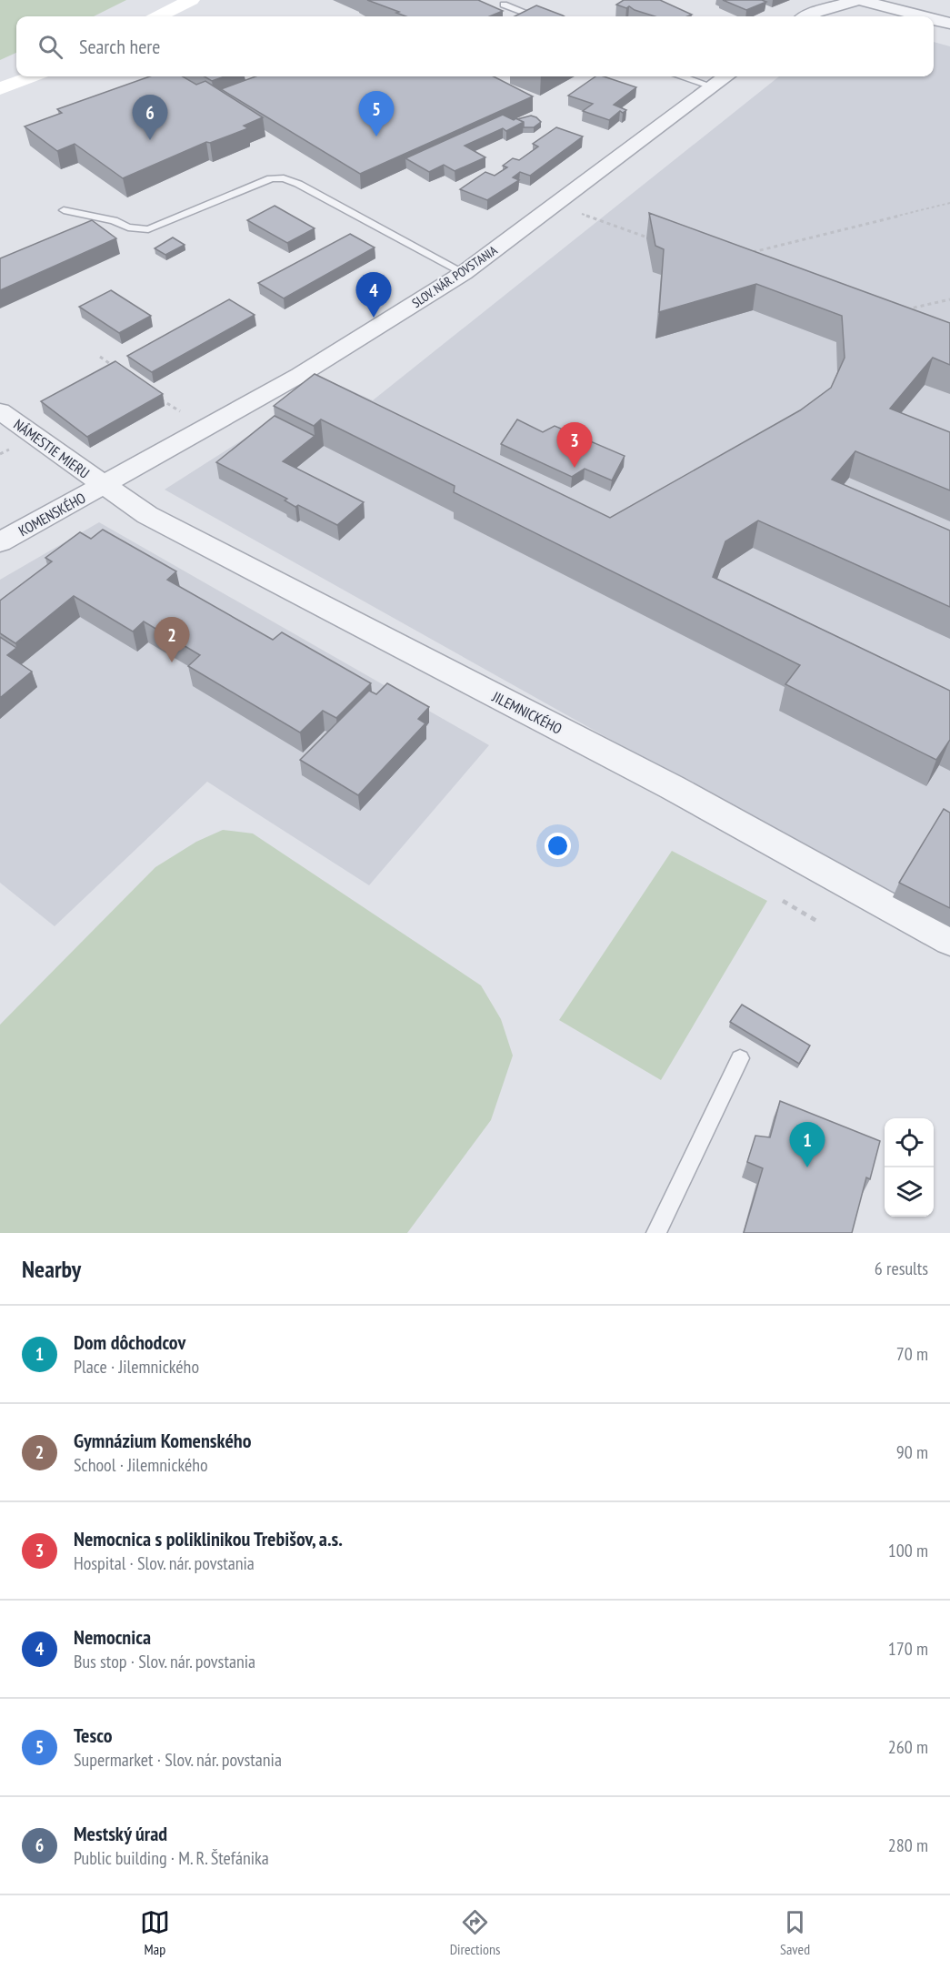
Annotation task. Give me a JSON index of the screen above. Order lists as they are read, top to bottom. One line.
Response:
{"streets":{"street":["SLOV. NÁR. POVSTANIA","NÁMESTIE MIERU","KOMENSKÉHO","JILEMNICKÉHO"]},"crossings":[["SLOV. NÁR. POVSTANIA","NÁMESTIE MIERU"],["SLOV. NÁR. POVSTANIA","KOMENSKÉHO"],["SLOV. NÁR. POVSTANIA","JILEMNICKÉHO"],["NÁMESTIE MIERU","KOMENSKÉHO"],["NÁMESTIE MIERU","JILEMNICKÉHO"],["KOMENSKÉHO","JILEMNICKÉHO"]],"page":{"search":"Search here","pins":["5","6","4","3","2","1"],"heading":["Nearby","6 results"],"list":[{"mark":"1","name":"Dom dôchodcov","note":"Place · Jilemnického","value":"70 m"},{"mark":"2","name":"Gymnázium Komenského","note":"School · Jilemnického","value":"90 m"},{"mark":"3","name":"Nemocnica s poliklinikou Trebišov, a.s.","note":"Hospital · Slov. nár. povstania","value":"100 m"},{"mark":"4","name":"Nemocnica","note":"Bus stop · Slov. nár. povstania","value":"170 m"},{"mark":"5","name":"Tesco","note":"Supermarket · Slov. nár. povstania","value":"260 m"},{"mark":"6","name":"Mestský úrad","note":"Public building · M. R. Štefánika","value":"280 m"}],"nav":["Map","Directions","Saved"]}}
